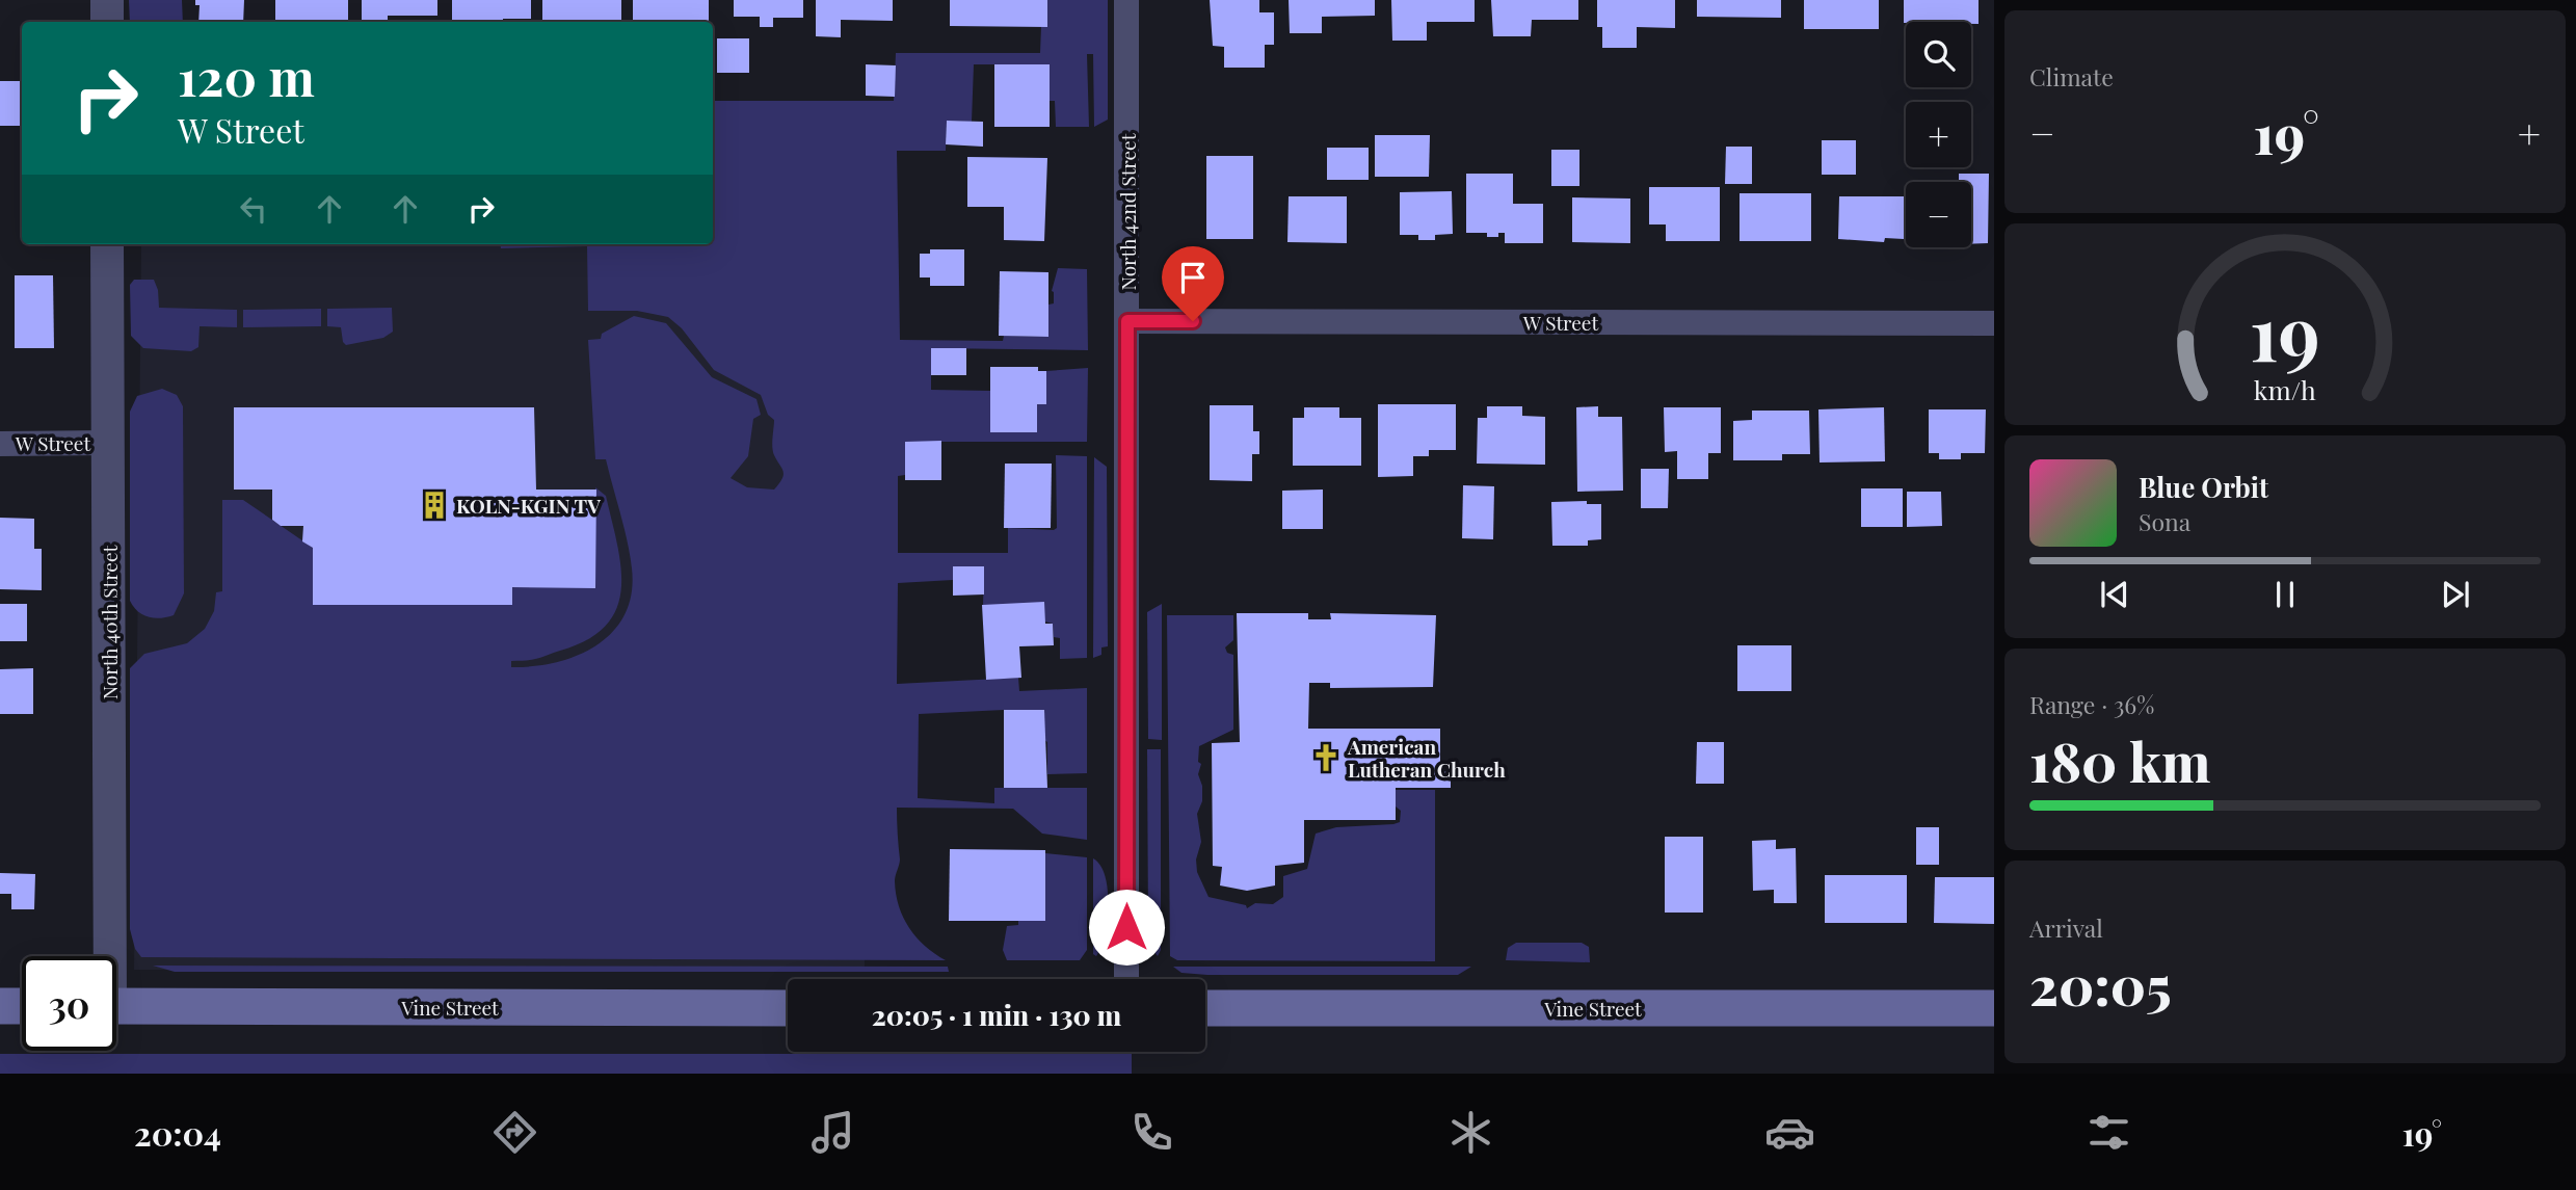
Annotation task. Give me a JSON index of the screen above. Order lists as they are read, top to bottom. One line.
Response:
{"streets":{"main road":["Vine Street"],"street":["North 42nd Street","W Street","North 40th Street"]},"crossings":[["North 42nd Street","W Street"],["W Street","North 40th Street"]],"places":{"building":["KOLN-KGIN TV"],"church":["American Lutheran Church"]},"page":{"tile":["Climate",["Range · 36%","180 km"],["Arrival","20:05"]],"map_buttons":["+","−"],"turn":["120 m","W Street"],"heat":["−","19°","+"],"song":["Blue Orbit","Sona"],"limit":"30","trip":"20:05 · 1 min · 130 m","tabs":["20:04","19°"],"gauge":["19","km/h"]}}
